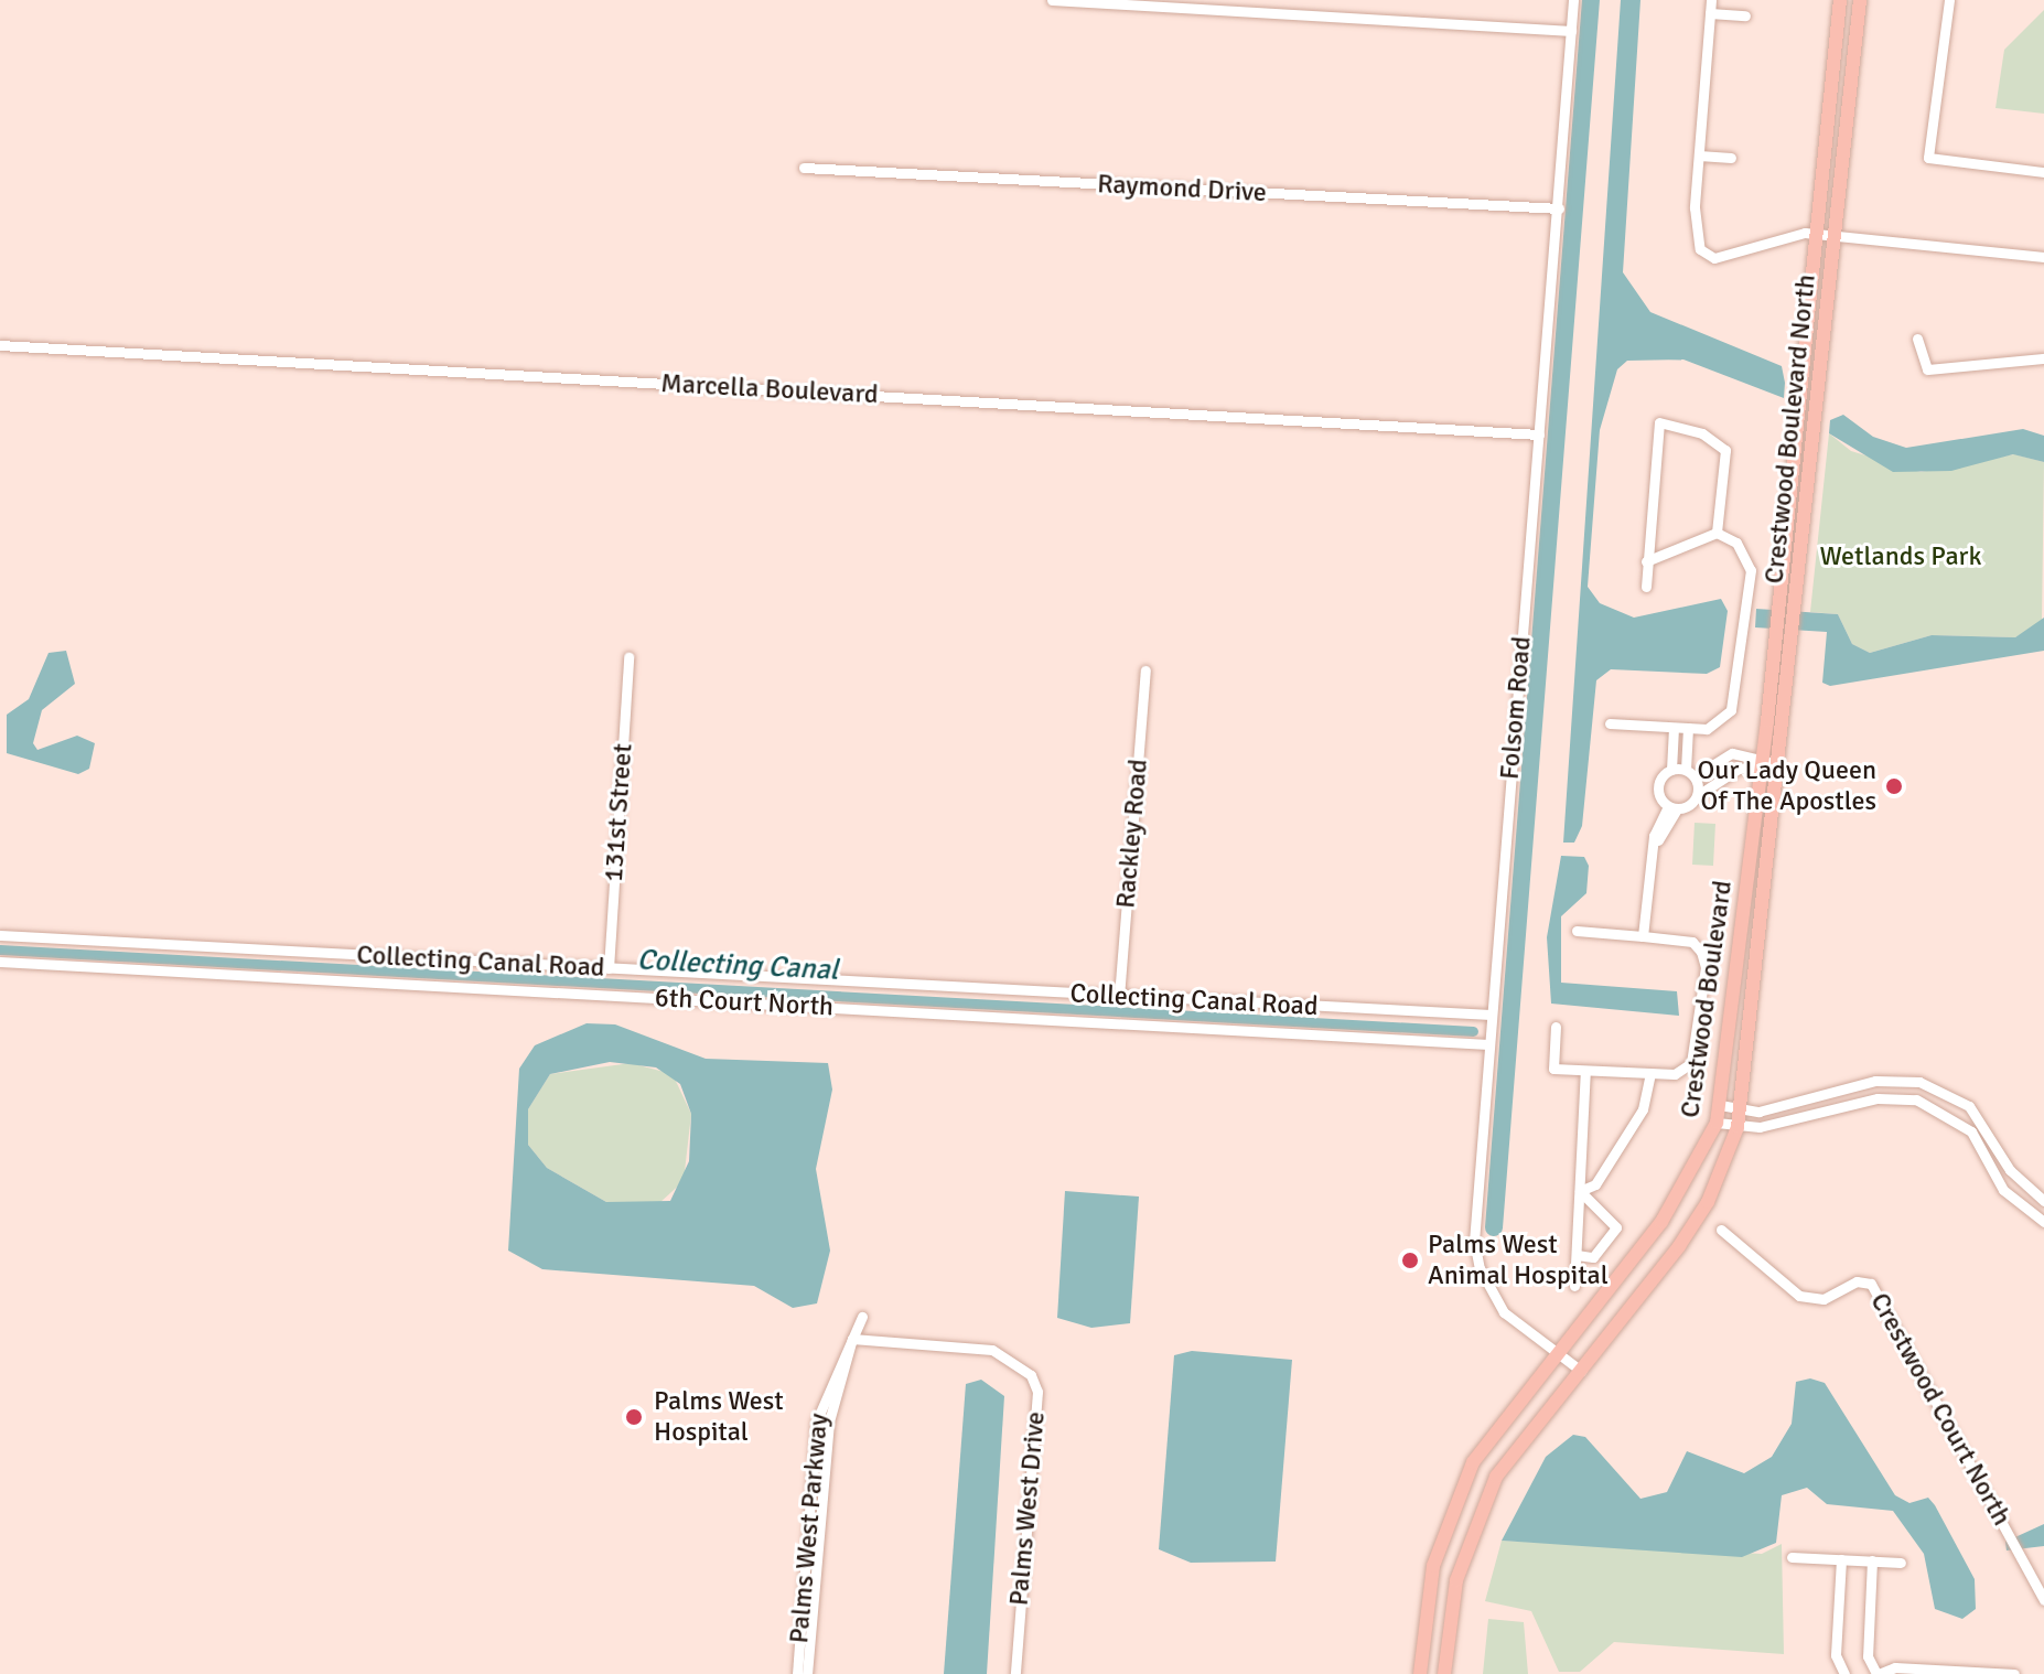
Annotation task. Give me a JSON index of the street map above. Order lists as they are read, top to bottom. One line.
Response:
{"streets":{"main road":["Crestwood Boulevard North","Crestwood Boulevard"],"street":["Raymond Drive","Marcella Boulevard","Folsom Road","131st Street","Rackley Road","Collecting Canal Road","6th Court North","Crestwood Court North","Palms West Drive","Palms West Parkway"]},"crossings":[["Raymond Drive","Folsom Road"],["Marcella Boulevard","Folsom Road"],["Crestwood Boulevard North","Crestwood Boulevard"],["Folsom Road","Collecting Canal Road"],["Folsom Road","Crestwood Boulevard"],["Folsom Road","6th Court North"],["131st Street","Collecting Canal Road"],["Rackley Road","Collecting Canal Road"],["Palms West Drive","Palms West Parkway"]],"water":["Collecting Canal"],"parks":["Wetlands Park"],"places":["Our Lady Queen Of The Apostles","Palms West Animal Hospital","Palms West Hospital"]}
